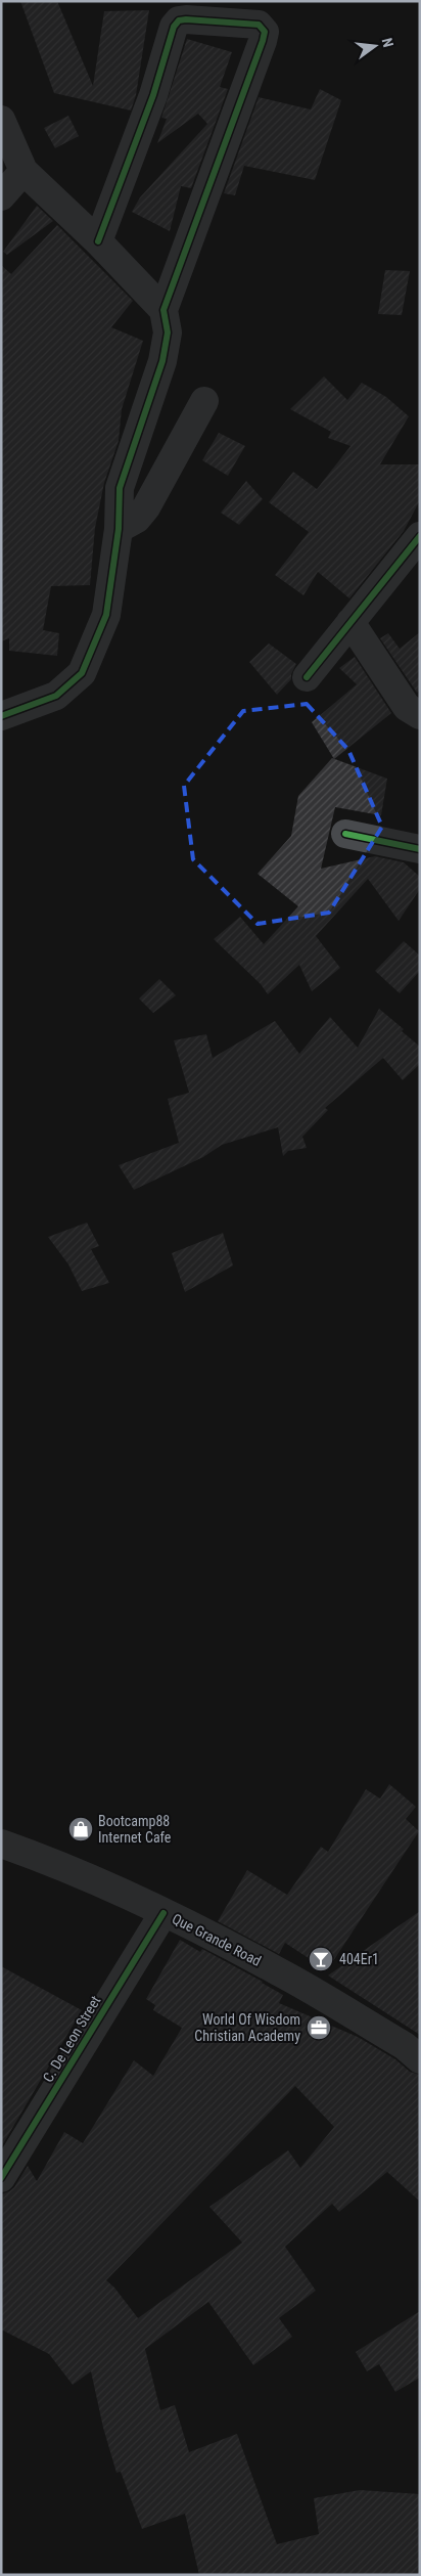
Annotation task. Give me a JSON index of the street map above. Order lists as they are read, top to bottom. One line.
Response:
{"streets":{"main road":["Que Grande Road"],"street":["C. De Leon Street"]},"crossings":[["Que Grande Road","C. De Leon Street"]],"places":{"shop":["Bootcamp88 Internet Cafe"],"bar":["404Er1"],"office":["World Of Wisdom Christian Academy"]},"north":"right"}
